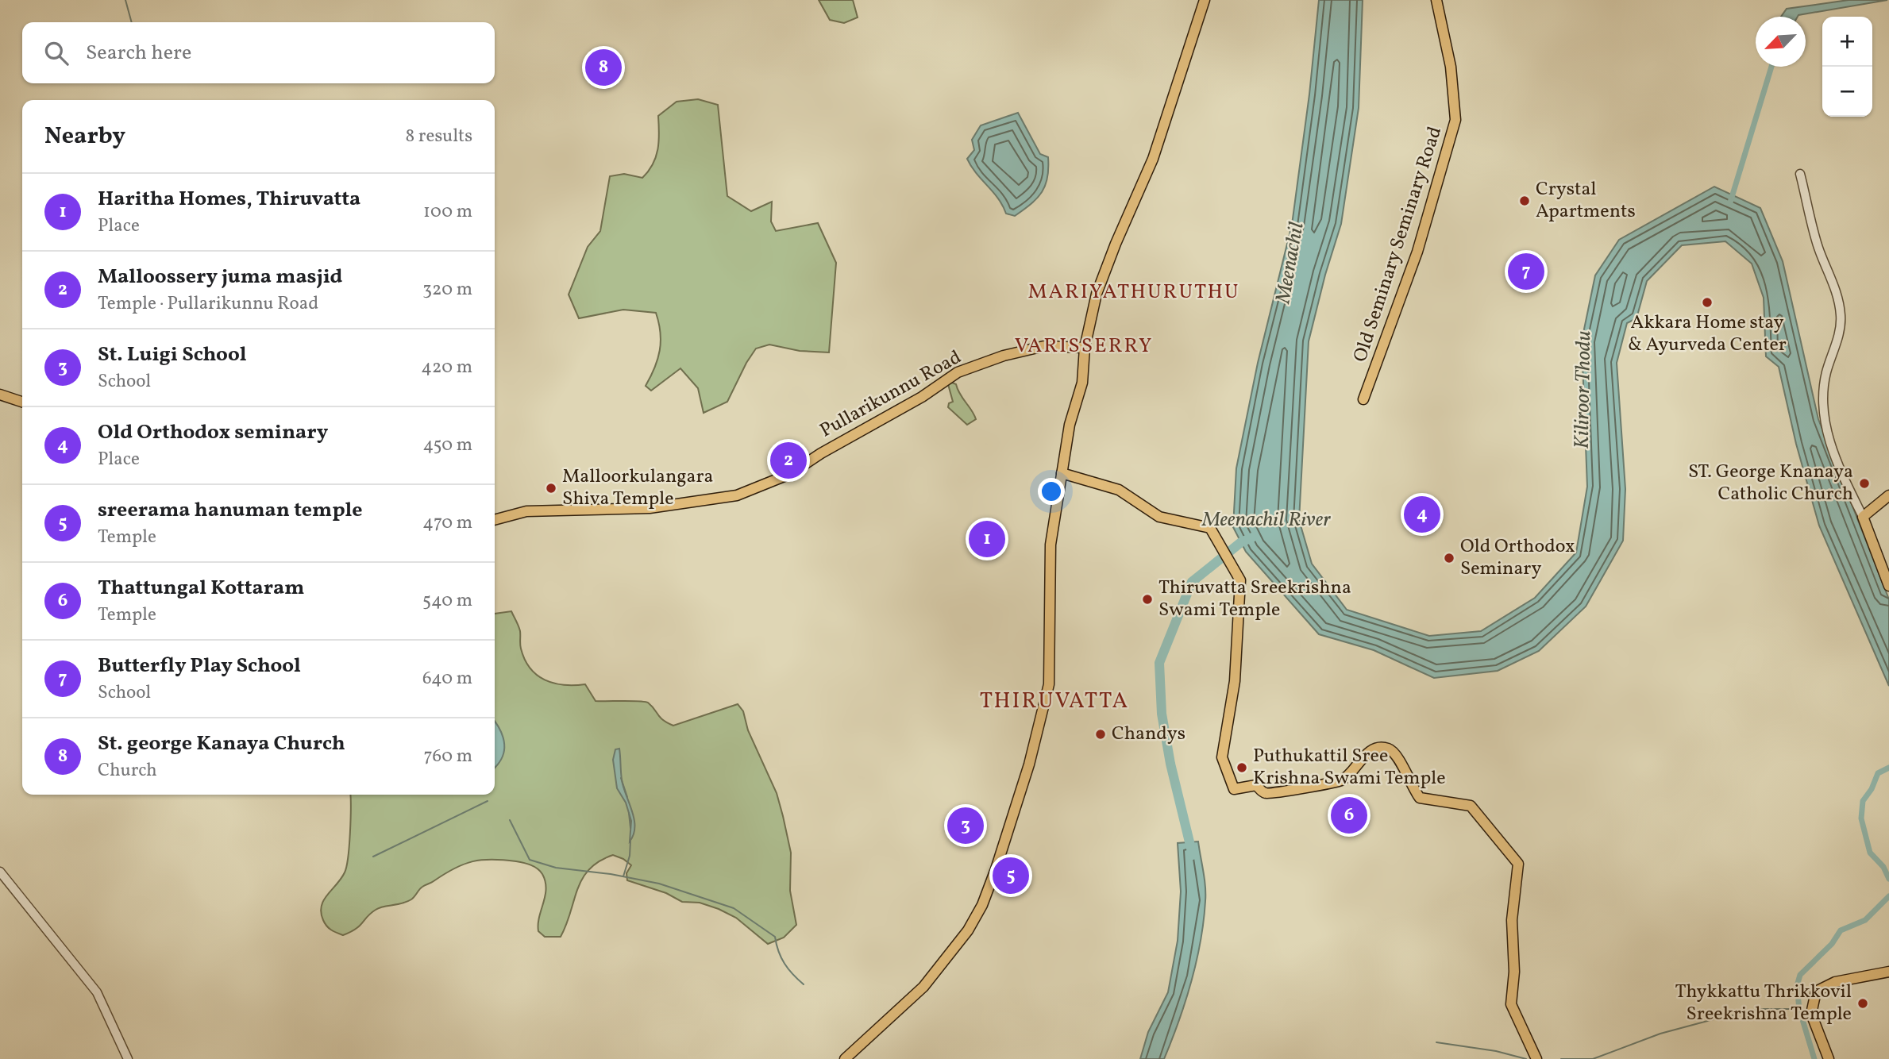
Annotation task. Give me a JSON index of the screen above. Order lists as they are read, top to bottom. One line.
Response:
{"streets":{"main road":["Old Seminary Seminary Road","Pullarikunnu Road"]},"districts":["MARIYATHURUTHU","VARISSERRY","THIRUVATTA"],"water":["Meenachil","Kiliroor Thodu","Meenachil River"],"places":["Crystal Apartments","Akkara Home stay & Ayurveda Center","ST. George Knanaya Catholic Church","Malloorkulangara Shiva Temple","Old Orthodox Seminary","Thiruvatta Sreekrishna Swami Temple","Chandys","Puthukattil Sree Krishna Swami Temple","Thykkattu Thrikkovil Sreekrishna Temple"],"north":"bottom left","page":{"map_buttons":["+","−"],"search":"Search here","pins":["8","7","2","4","1","6","3","5"],"heading":["Nearby","8 results"],"list":[{"mark":"1","name":"Haritha Homes, Thiruvatta","note":"Place","value":"100 m"},{"mark":"2","name":"Malloossery juma masjid","note":"Temple · Pullarikunnu Road","value":"320 m"},{"mark":"3","name":"St. Luigi School","note":"School","value":"420 m"},{"mark":"4","name":"Old Orthodox seminary","note":"Place","value":"450 m"},{"mark":"5","name":"sreerama hanuman temple","note":"Temple","value":"470 m"},{"mark":"6","name":"Thattungal Kottaram","note":"Temple","value":"540 m"},{"mark":"7","name":"Butterfly Play School","note":"School","value":"640 m"},{"mark":"8","name":"St. george Kanaya Church","note":"Church","value":"760 m"}]}}
